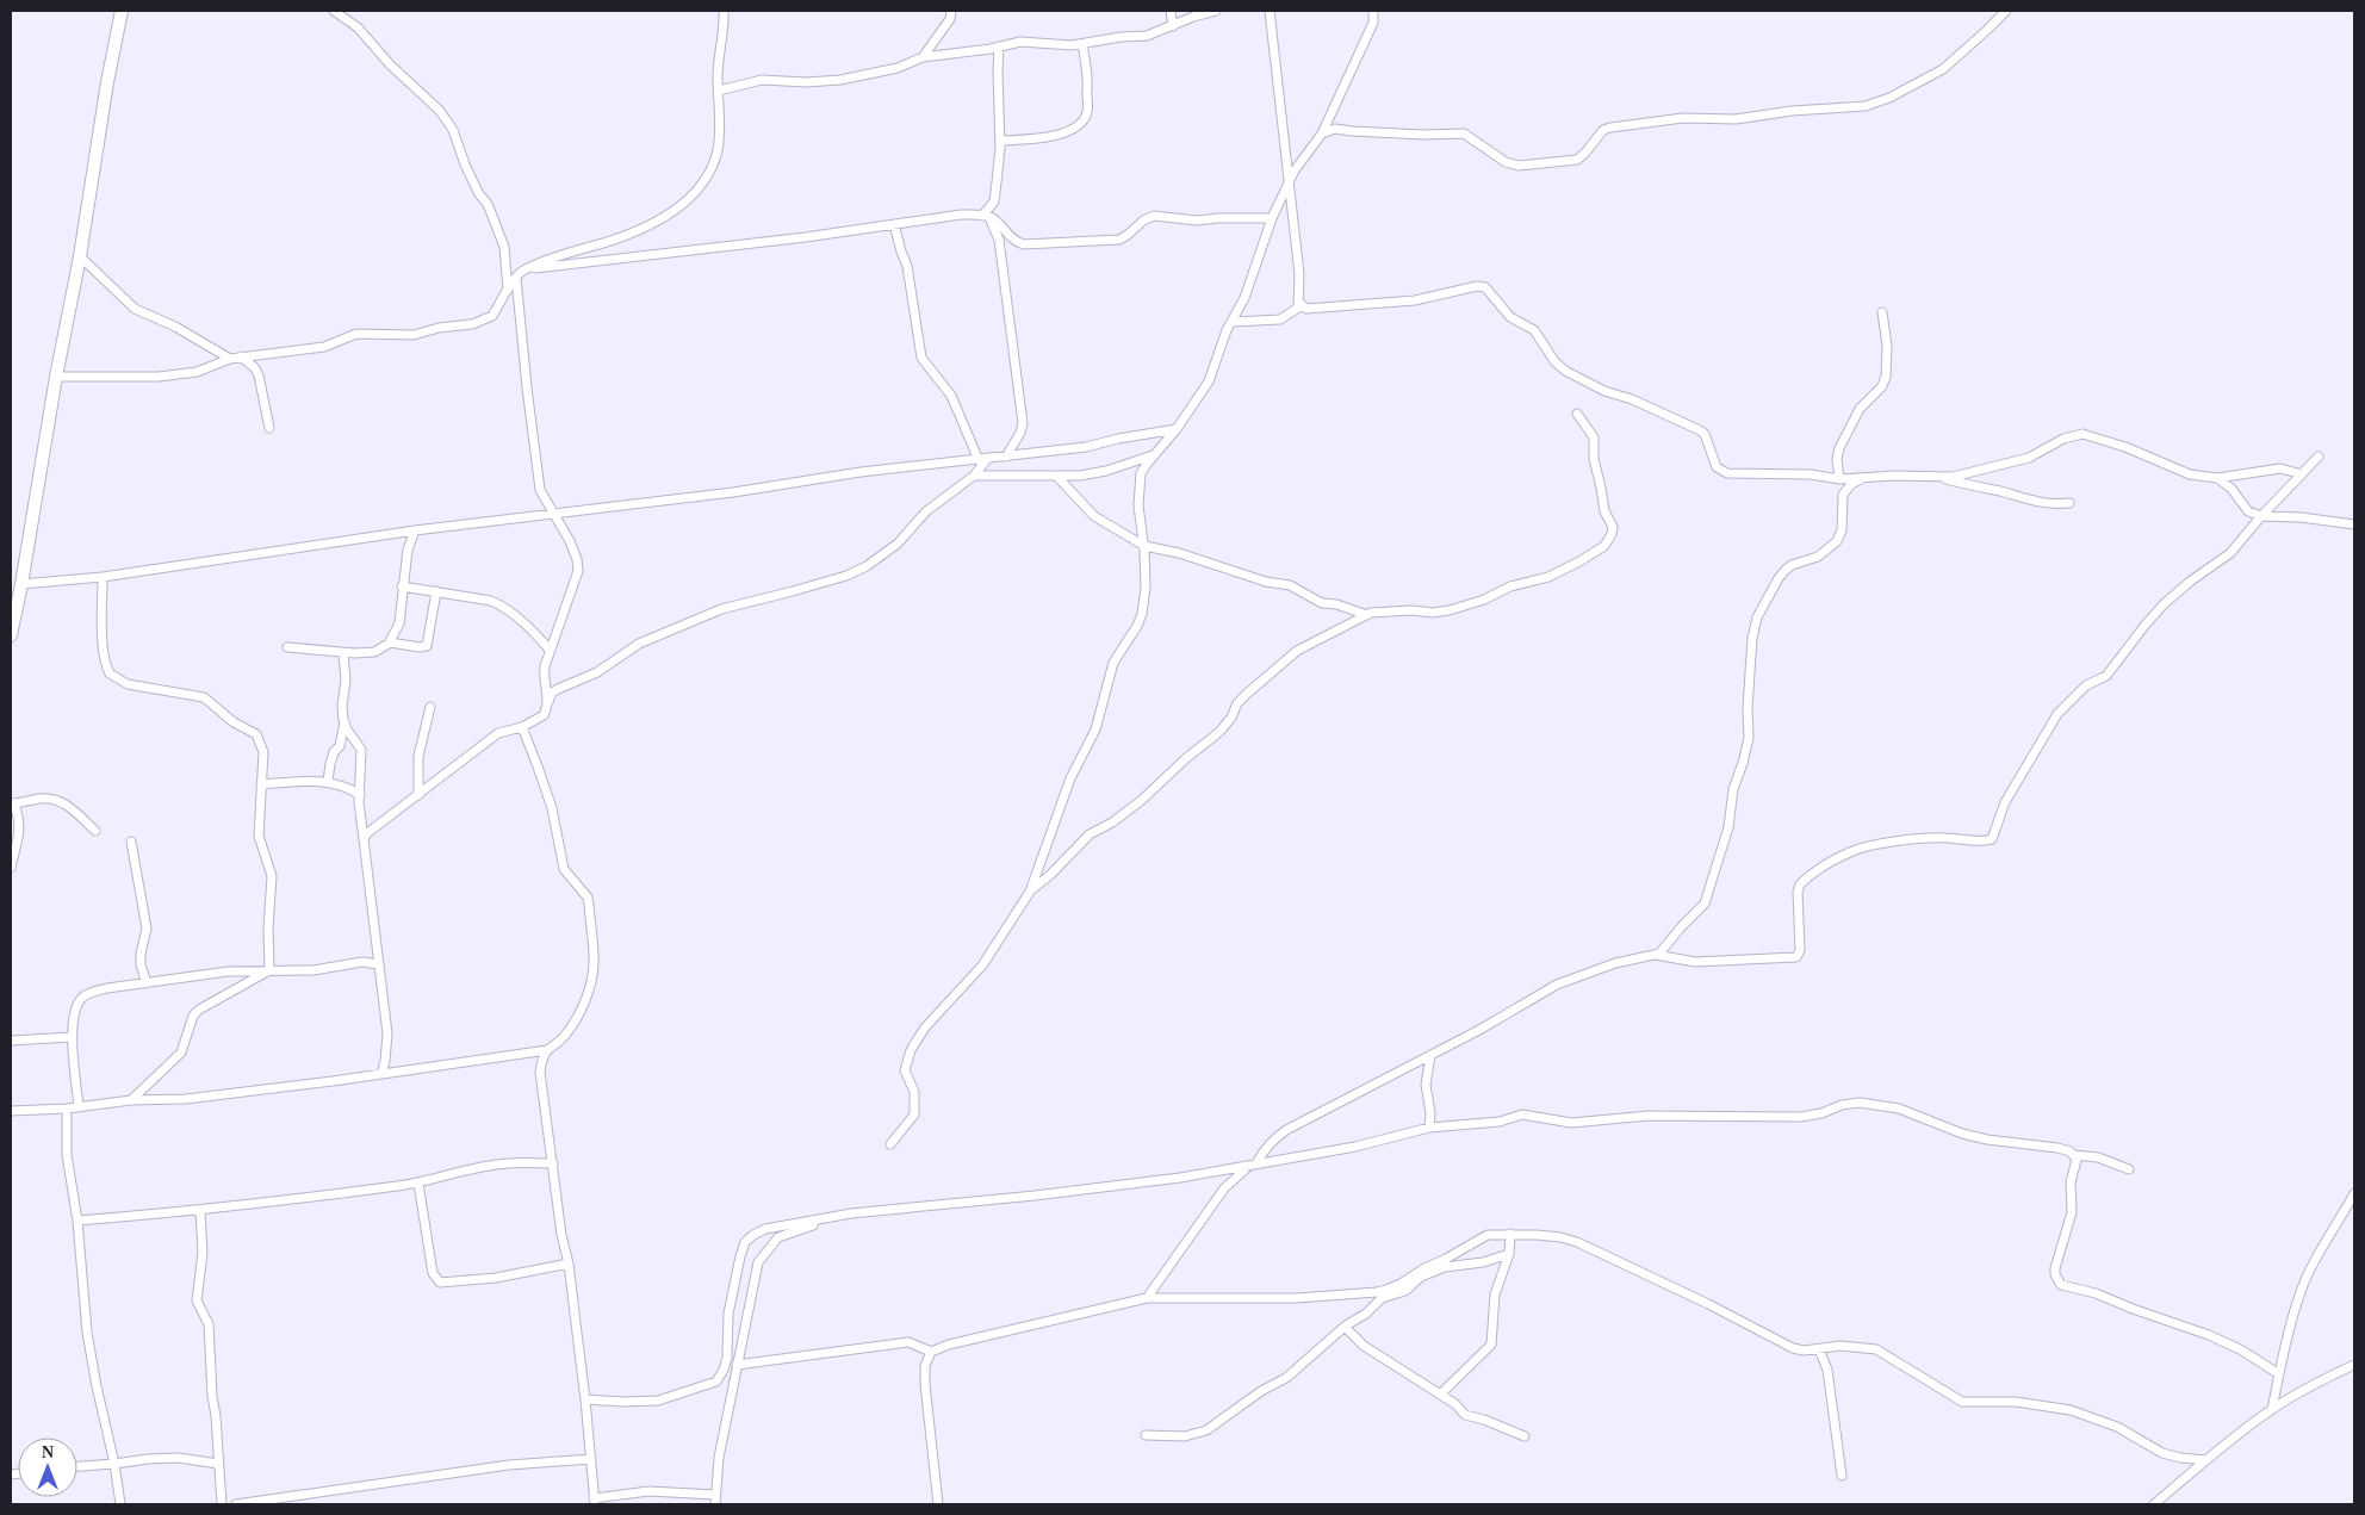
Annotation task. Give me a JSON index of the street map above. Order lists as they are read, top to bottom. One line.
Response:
{"north":"top"}
